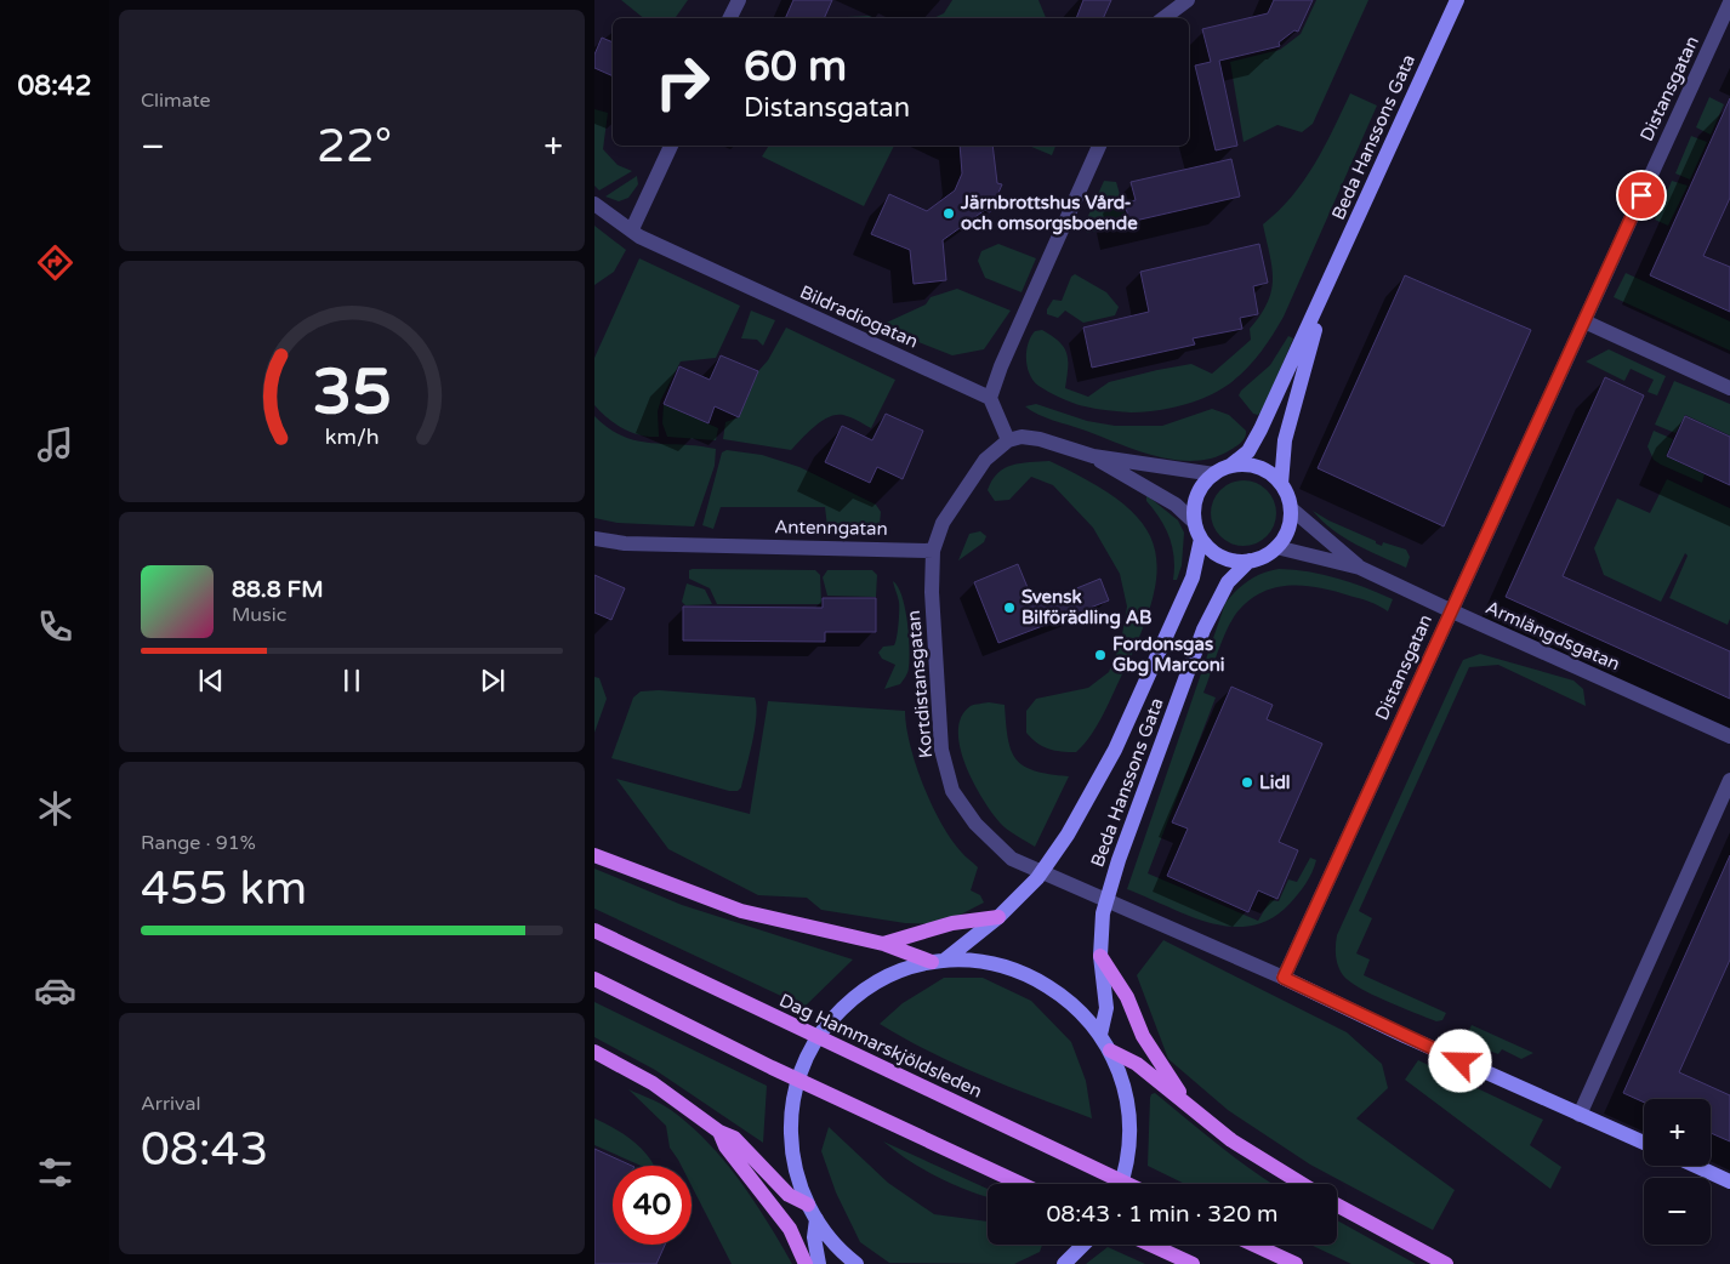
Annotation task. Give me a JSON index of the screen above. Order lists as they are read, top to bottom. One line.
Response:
{"streets":{"main road":["Dag Hammarskjöldsleden"],"street":["Distansgatan","Beda Hanssons Gata","Bildradiogatan","Antenngatan","Armlängdsgatan","Kortdistansgatan"]},"crossings":[["Distansgatan","Armlängdsgatan"],["Distansgatan","Kortdistansgatan"],["Beda Hanssons Gata","Armlängdsgatan"],["Antenngatan","Kortdistansgatan"]],"places":["Järnbrottshus Vård- och omsorgsboende","Svensk Bilförädling AB","Fordonsgas Gbg Marconi","Lidl"],"page":{"tabs":"08:42","tile":["Climate",["Range · 91%","455 km"],["Arrival","08:43"]],"turn":["60 m","Distansgatan"],"heat":["−","22°","+"],"song":["88.8 FM","Music"],"map_buttons":["+","−"],"limit":"40","trip":"08:43 · 1 min · 320 m","gauge":["35","km/h"]}}
